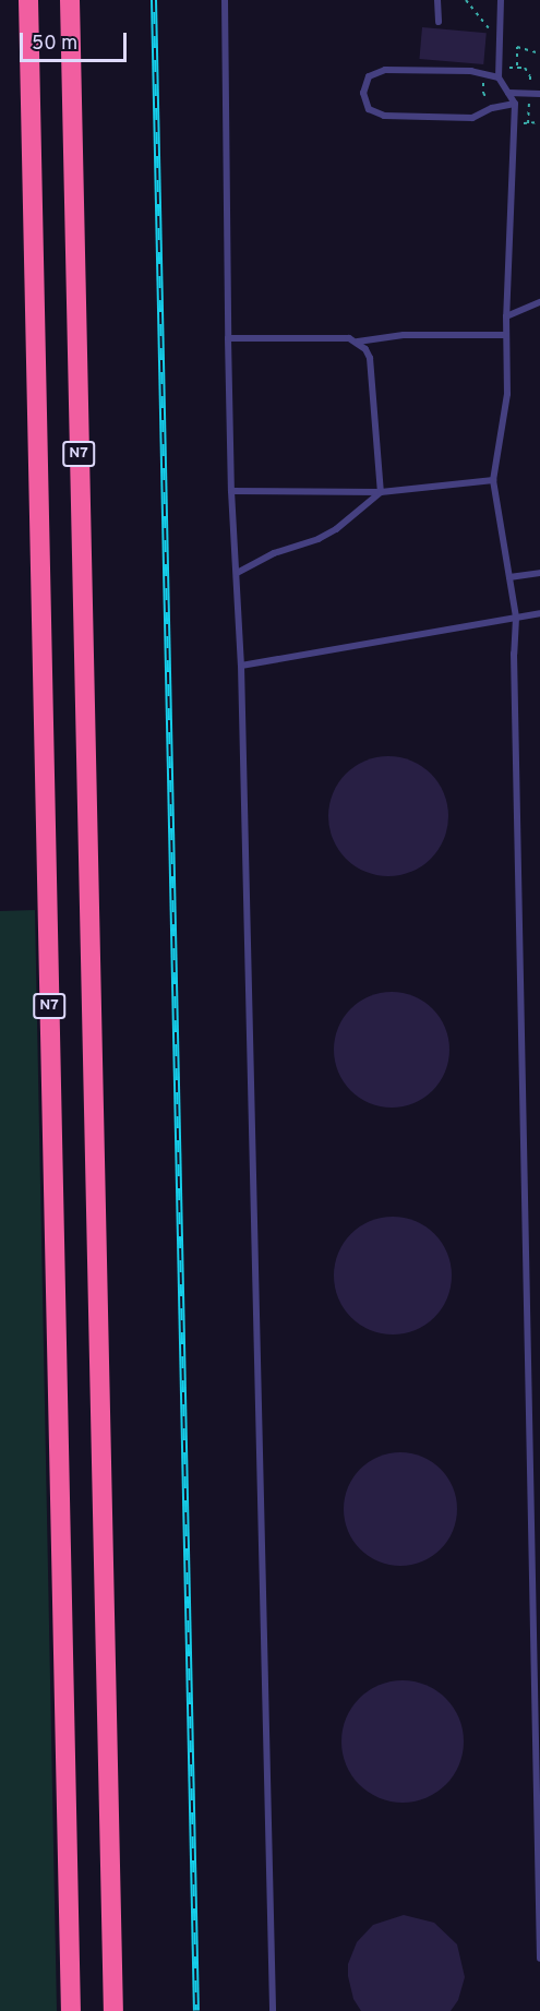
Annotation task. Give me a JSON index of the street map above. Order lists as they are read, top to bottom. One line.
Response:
{"streets":{"highway":["N7"]},"scale_bar":"50 m"}
